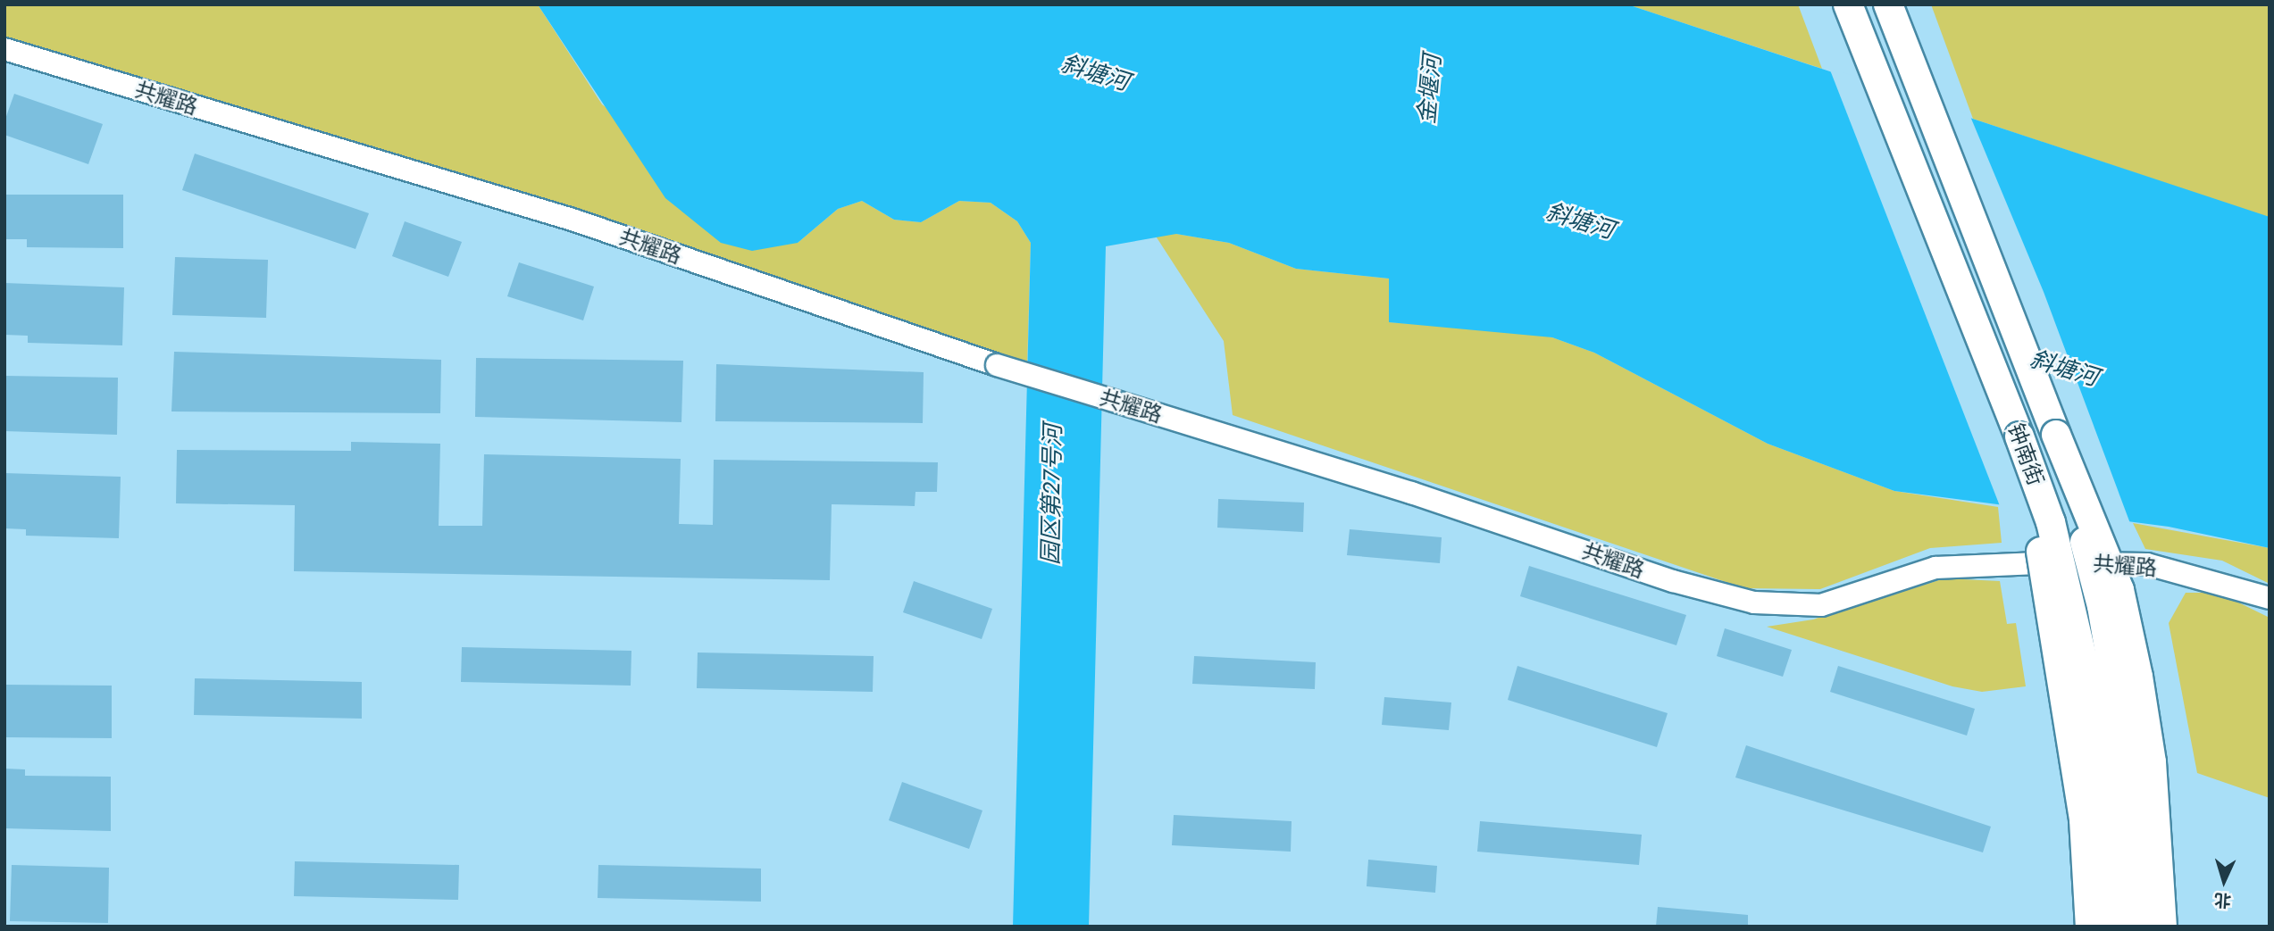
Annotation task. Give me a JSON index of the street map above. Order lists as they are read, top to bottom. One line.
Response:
{"streets":{"main road":["钟南街"],"street":["共耀路"]},"water":["斜塘河","金堰河","园区第27号河"],"north":"bottom"}
